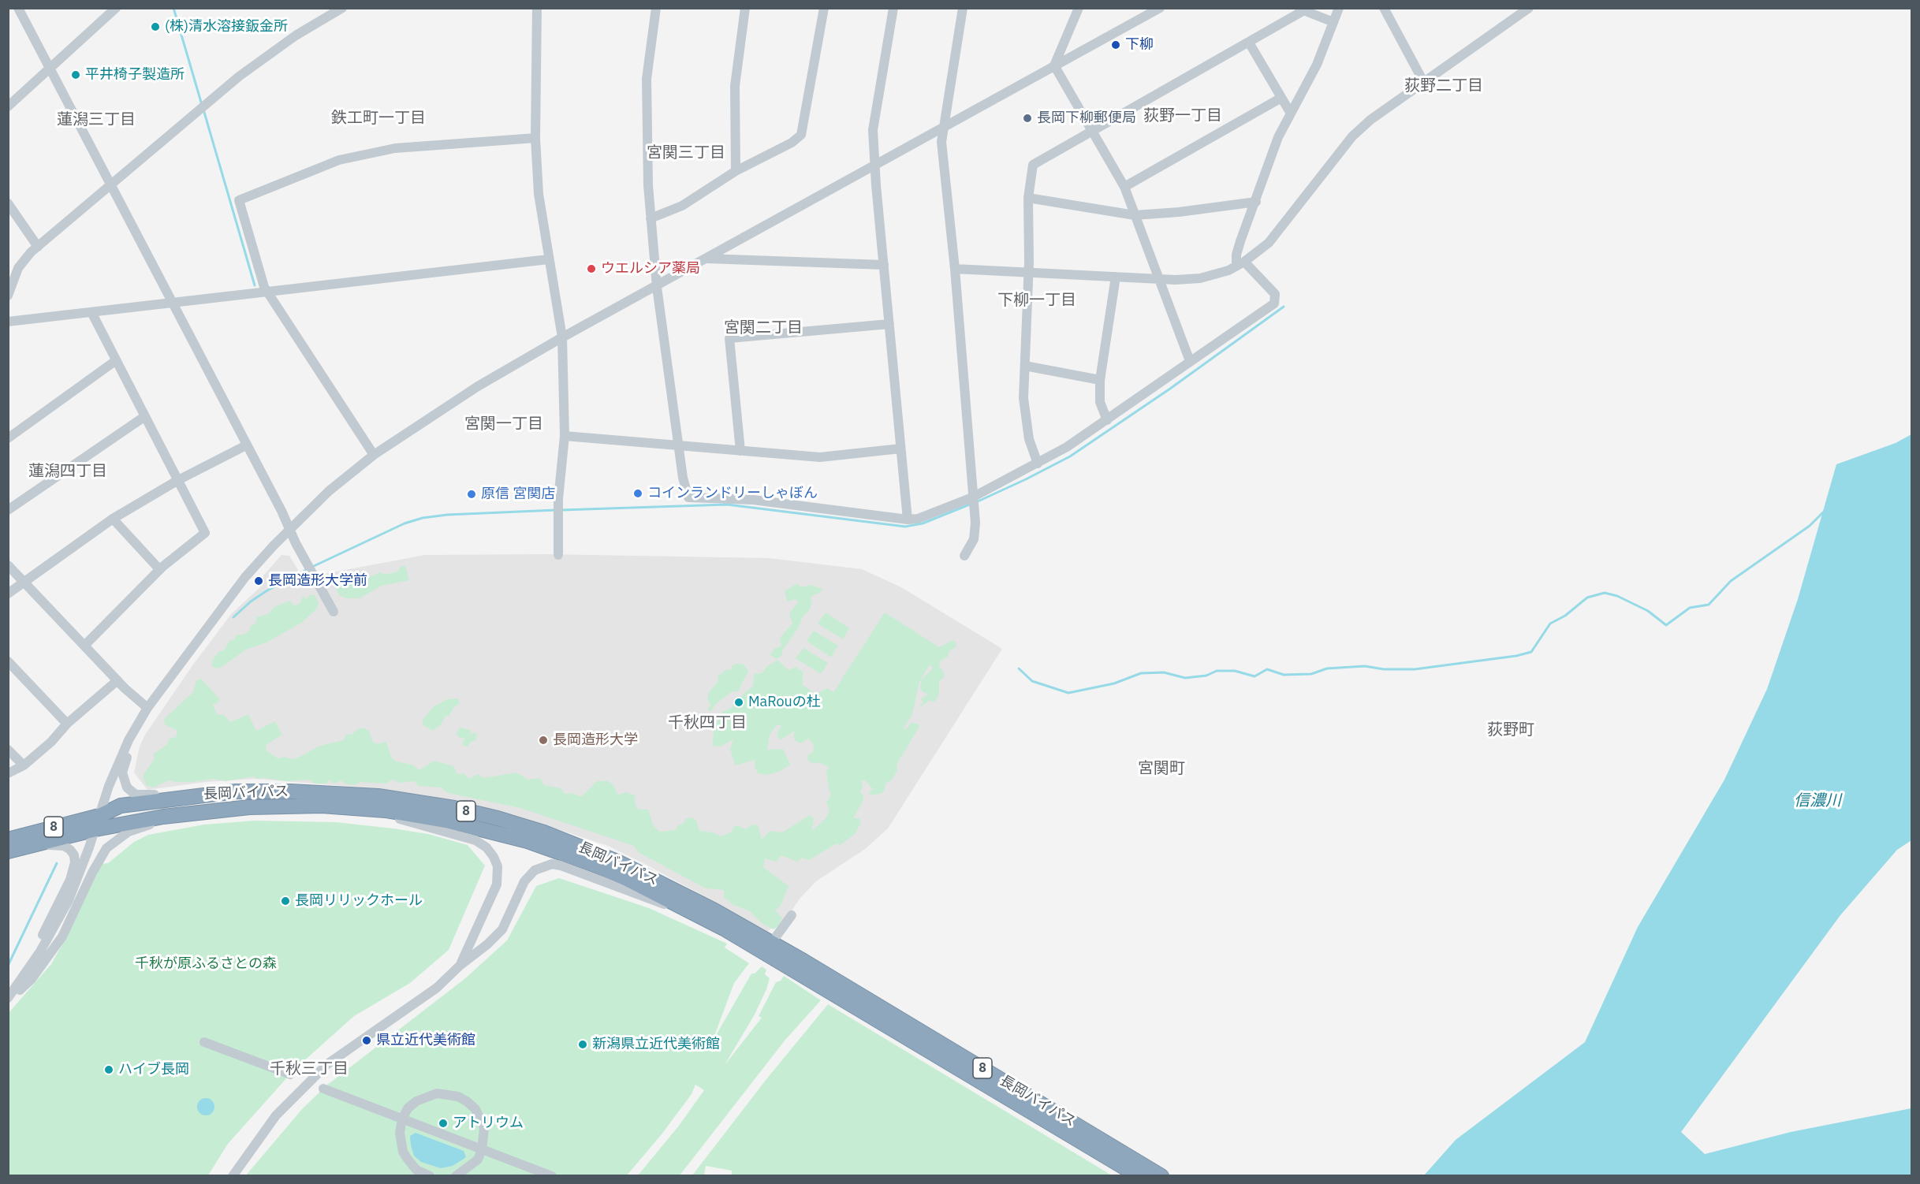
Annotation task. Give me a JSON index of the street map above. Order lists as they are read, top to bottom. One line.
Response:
{"streets":{"highway":["長岡バイパス","8"]},"districts":["荻野二丁目","荻野一丁目","鉄工町一丁目","蓮潟三丁目","宮関三丁目","下柳一丁目","宮関二丁目","宮関一丁目","蓮潟四丁目","千秋四丁目","荻野町","宮関町","千秋三丁目"],"water":["信濃川"],"parks":["千秋が原ふるさとの森"],"places":["(株)清水溶接鈑金所","下柳","平井椅子製造所","長岡下柳郵便局","ウエルシア薬局","コインランドリーしゃぼん","原信 宮関店","長岡造形大学前","MaRouの杜","長岡造形大学","長岡リリックホール","県立近代美術館","新潟県立近代美術館","ハイブ長岡","アトリウム"]}
